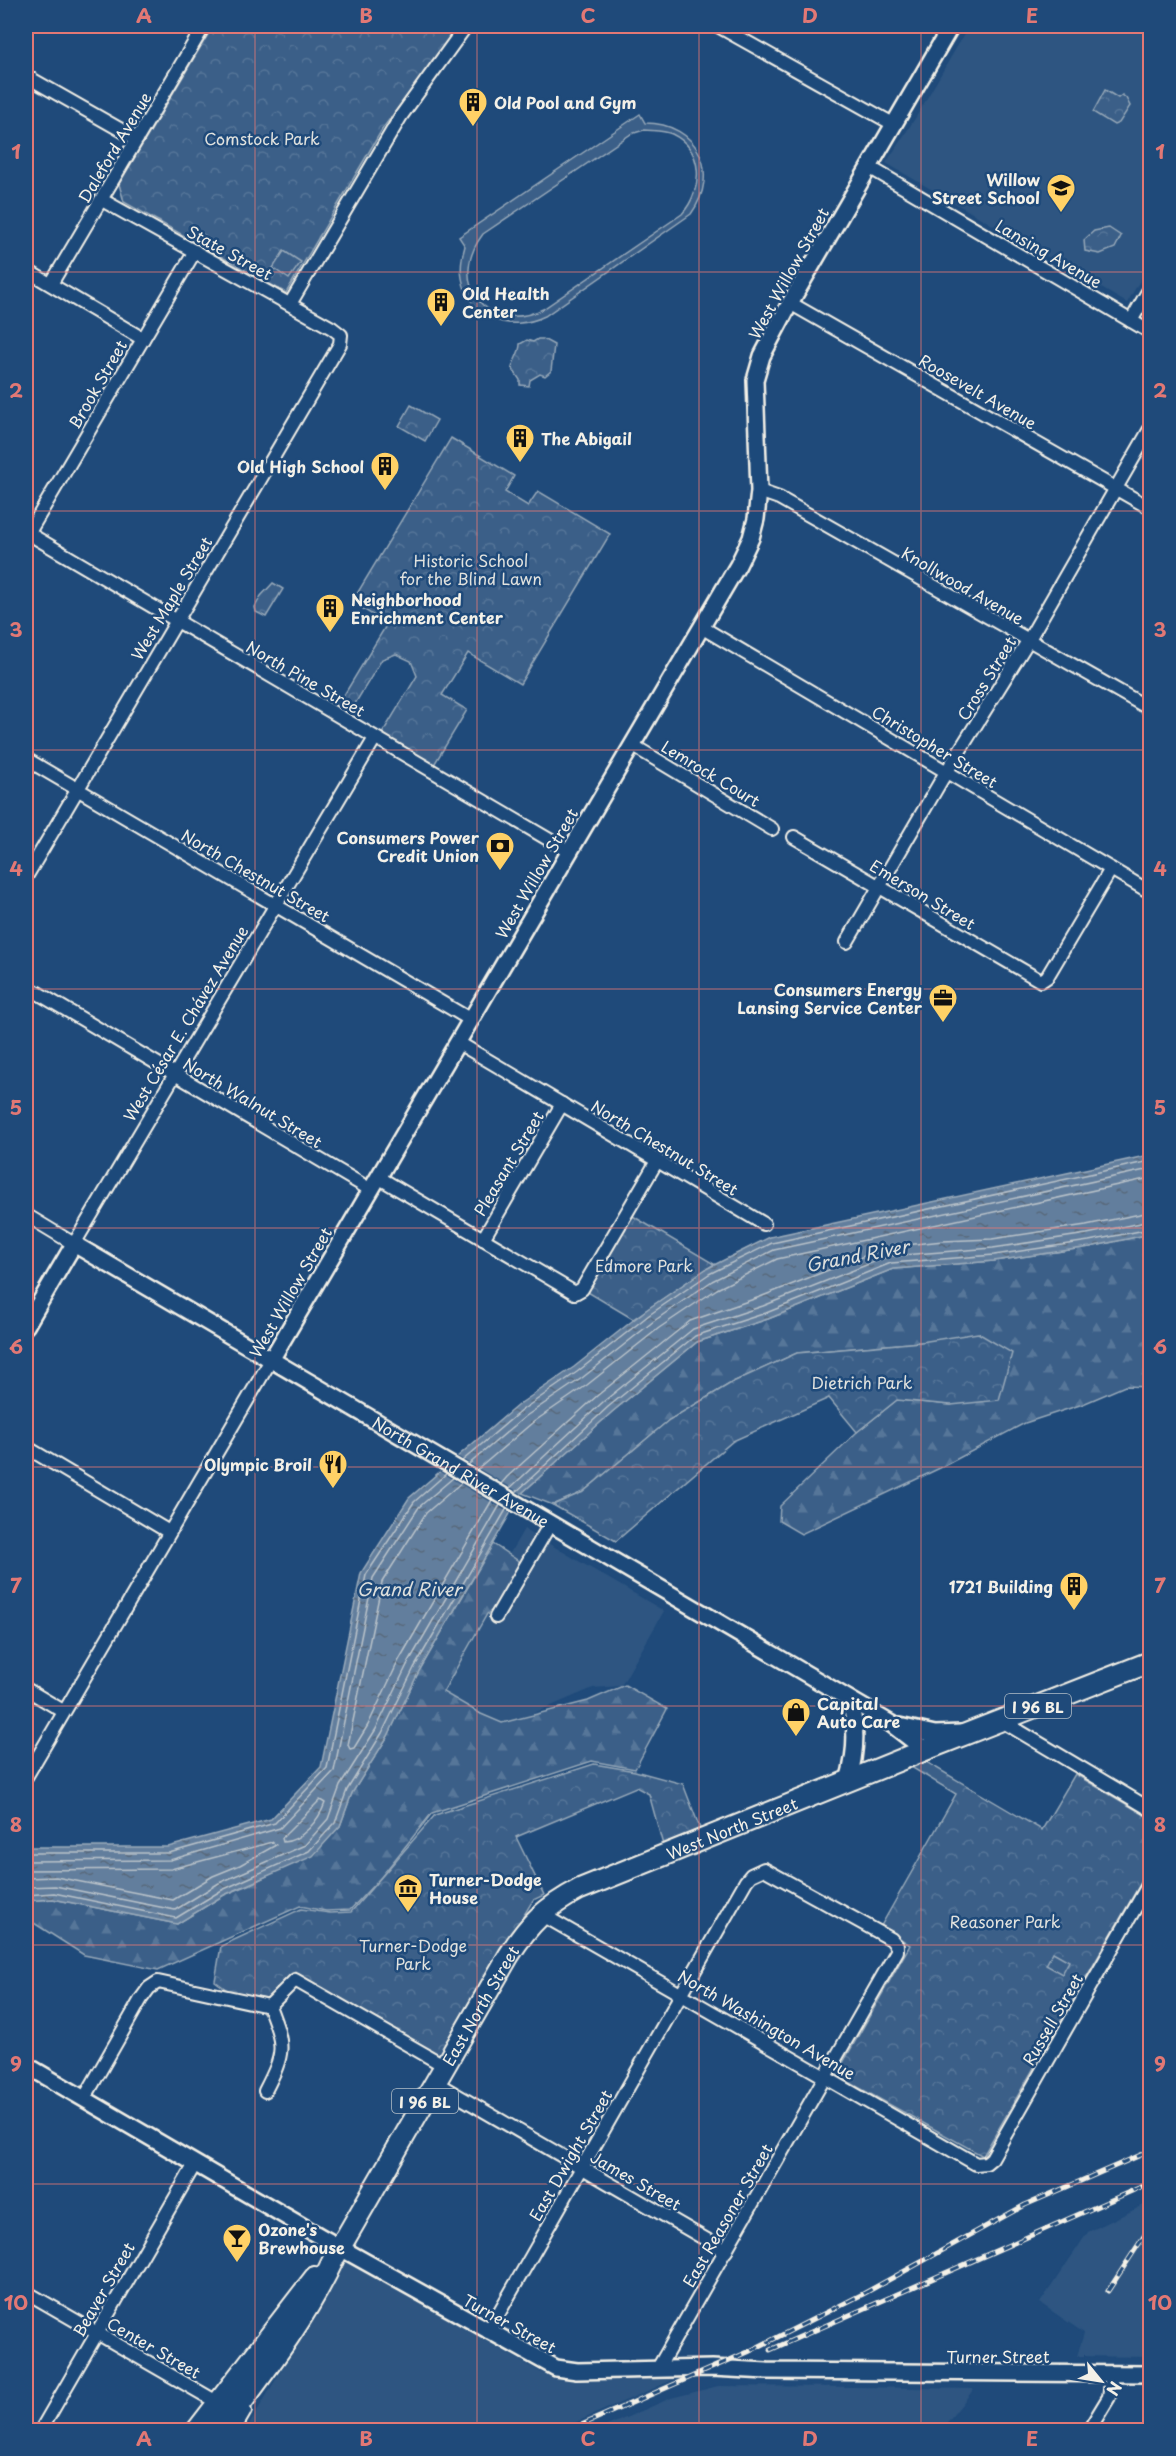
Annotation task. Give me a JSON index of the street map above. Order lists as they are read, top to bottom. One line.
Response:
{"streets":{"main road":["I 96 BL","West North Street","East North Street"],"street":["Daleford Avenue","State Street","Lansing Avenue","West Willow Street","Brook Street","Roosevelt Avenue","Knollwood Avenue","West Maple Street","North Pine Street","Cross Street","Christopher Street","Lemrock Court","North Chestnut Street","Emerson Street","West César E. Chávez Avenue","North Walnut Street","Pleasant Street","North Grand River Avenue","Russell Street","North Washington Avenue","East Dwight Street","James Street","East Reasoner Street","Beaver Street","Turner Street","Center Street"]},"crossings":[["Daleford Avenue","State Street"],["State Street","Brook Street"],["State Street","West Maple Street"],["Lansing Avenue","West Willow Street"],["West Willow Street","Roosevelt Avenue"],["West Willow Street","Knollwood Avenue"],["West Willow Street","North Pine Street"],["West Willow Street","Christopher Street"],["West Willow Street","Lemrock Court"],["West Willow Street","North Chestnut Street"],["West Willow Street","North Walnut Street"],["West Willow Street","North Grand River Avenue"],["Brook Street","North Pine Street"],["Roosevelt Avenue","Cross Street"],["Knollwood Avenue","Cross Street"],["West Maple Street","North Pine Street"],["West Maple Street","North Chestnut Street"],["North Pine Street","West César E. Chávez Avenue"],["Cross Street","Christopher Street"],["Cross Street","Emerson Street"],["Christopher Street","Emerson Street"],["North Chestnut Street","West César E. Chávez Avenue"],["North Chestnut Street","North Walnut Street"],["North Chestnut Street","Pleasant Street"],["West César E. Chávez Avenue","North Walnut Street"],["West César E. Chávez Avenue","North Grand River Avenue"],["North Walnut Street","Pleasant Street"],["North Grand River Avenue","I 96 BL"],["North Grand River Avenue","West North Street"],["I 96 BL","West North Street"],["I 96 BL","East North Street"],["I 96 BL","Center Street"],["West North Street","East North Street"],["West North Street","North Washington Avenue"],["East North Street","North Washington Avenue"],["East North Street","James Street"],["East North Street","Turner Street"],["East North Street","Center Street"],["Russell Street","North Washington Avenue"],["North Washington Avenue","East Dwight Street"],["North Washington Avenue","East Reasoner Street"],["East Dwight Street","James Street"],["East Dwight Street","East Reasoner Street"],["East Dwight Street","Turner Street"],["James Street","East Reasoner Street"],["East Reasoner Street","Turner Street"],["Beaver Street","Turner Street"],["Beaver Street","Center Street"]],"water":["Grand River"],"parks":["Comstock Park","Historic School for the Blind Lawn","Edmore Park","Dietrich Park","Reasoner Park","Turner-Dodge Park"],"places":{"building":["Old Pool and Gym","Old Health Center","The Abigail","Old High School","Neighborhood Enrichment Center","1721 Building"],"school or university":["Willow Street School"],"bank":["Consumers Power Credit Union"],"office":["Consumers Energy Lansing Service Center"],"restaurant":["Olympic Broil"],"shop":["Capital Auto Care"],"museum":["Turner-Dodge House"],"bar":["Ozone's Brewhouse"]},"north":"bottom right","grid":{"columns":["A","B","C","D","E"],"rows":["1","2","3","4","5","6","7","8","9","10"]}}
